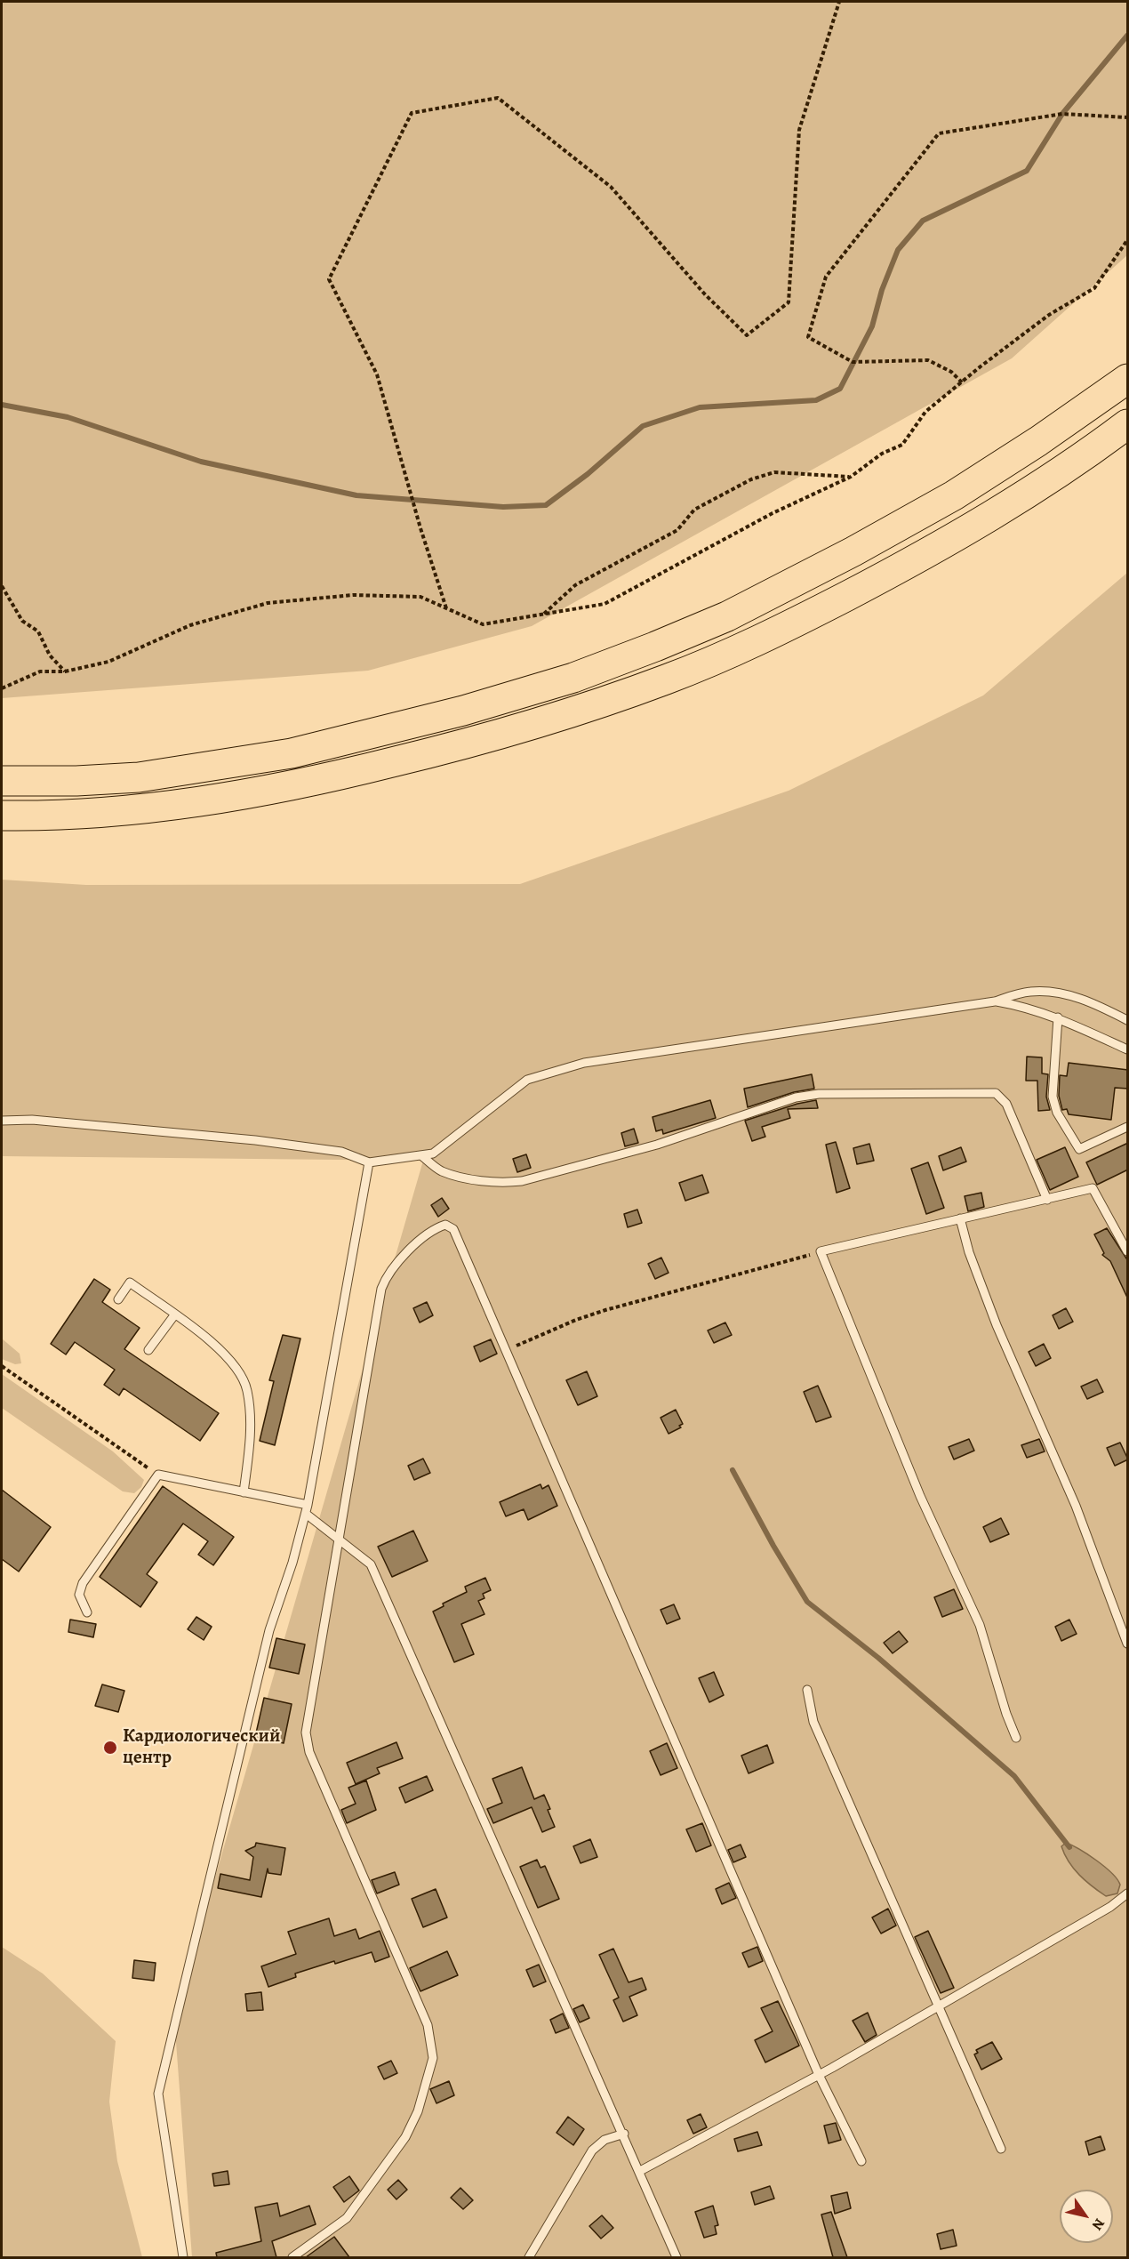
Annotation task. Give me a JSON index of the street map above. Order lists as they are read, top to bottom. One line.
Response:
{"places":["Кардиологический центр"],"north":"bottom right"}
